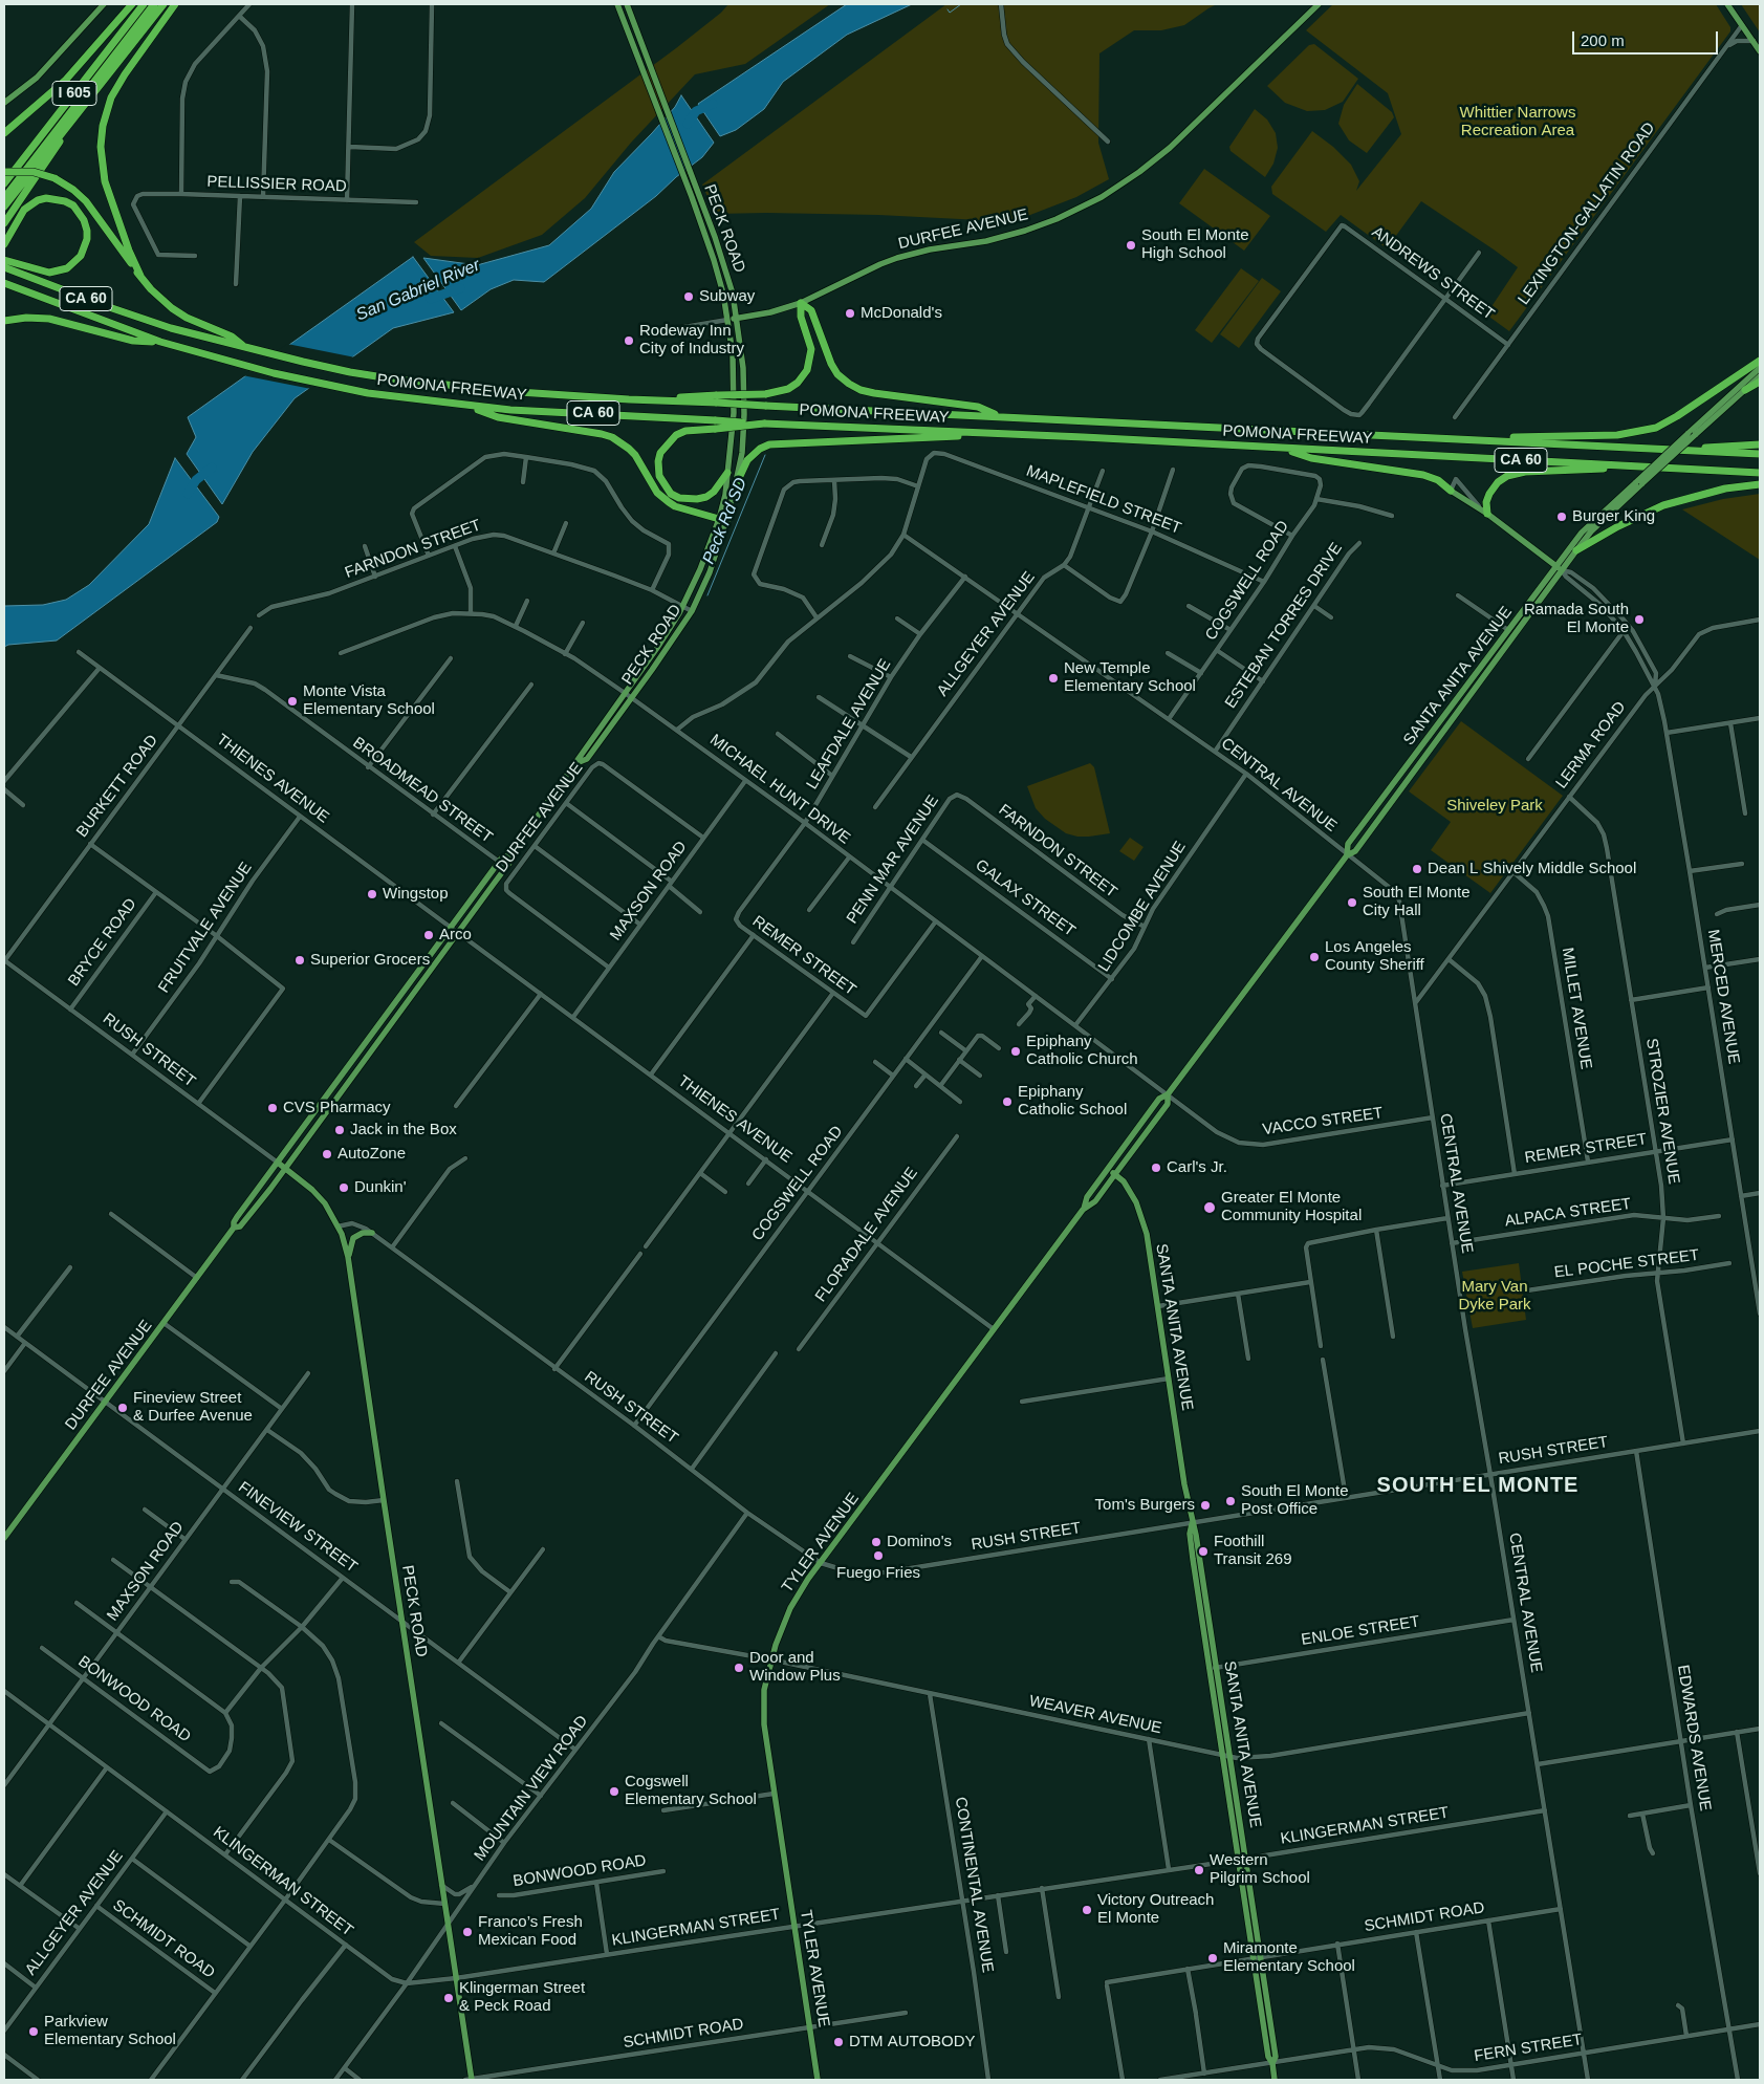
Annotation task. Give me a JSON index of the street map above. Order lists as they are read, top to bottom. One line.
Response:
{"streets":{"highway":["I 605","CA 60","POMONA FREEWAY"],"main road":["PECK ROAD","DURFEE AVENUE","SANTA ANITA AVENUE","TYLER AVENUE"],"street":["PELLISSIER ROAD","LEXINGTON-GALLATIN ROAD","ANDREWS STREET","MAPLEFIELD STREET","FARNDON STREET","COGSWELL ROAD","ESTEBAN TORRES DRIVE","ALLGEYER AVENUE","LEAFDALE AVENUE","LERMA ROAD","THIENES AVENUE","CENTRAL AVENUE","BURKETT ROAD","MICHAEL HUNT DRIVE","BROADMEAD STREET","PENN MAR AVENUE","MAXSON ROAD","GALAX STREET","LIDCOMBE AVENUE","FRUITVALE AVENUE","BRYCE ROAD","REMER STREET","MERCED AVENUE","MILLET AVENUE","RUSH STREET","STROZIER AVENUE","VACCO STREET","ALPACA STREET","FLORADALE AVENUE","EL POCHE STREET","FINEVIEW STREET","ENLOE STREET","BONWOOD ROAD","WEAVER AVENUE","EDWARDS AVENUE","MOUNTAIN VIEW ROAD","KLINGERMAN STREET","CONTINENTAL AVENUE","SCHMIDT ROAD","FERN STREET"]},"crossings":[["LEXINGTON-GALLATIN ROAD","ANDREWS STREET"],["PECK ROAD","DURFEE AVENUE"],["PECK ROAD","FARNDON STREET"],["PECK ROAD","MICHAEL HUNT DRIVE"],["PECK ROAD","RUSH STREET"],["PECK ROAD","FINEVIEW STREET"],["PECK ROAD","MOUNTAIN VIEW ROAD"],["PECK ROAD","KLINGERMAN STREET"],["PECK ROAD","SCHMIDT ROAD"],["DURFEE AVENUE","THIENES AVENUE"],["DURFEE AVENUE","MICHAEL HUNT DRIVE"],["DURFEE AVENUE","BROADMEAD STREET"],["DURFEE AVENUE","MAXSON ROAD"],["DURFEE AVENUE","RUSH STREET"],["DURFEE AVENUE","FINEVIEW STREET"],["MAPLEFIELD STREET","COGSWELL ROAD"],["MAPLEFIELD STREET","ALLGEYER AVENUE"],["FARNDON STREET","PENN MAR AVENUE"],["FARNDON STREET","LIDCOMBE AVENUE"],["COGSWELL ROAD","THIENES AVENUE"],["COGSWELL ROAD","CENTRAL AVENUE"],["COGSWELL ROAD","MICHAEL HUNT DRIVE"],["COGSWELL ROAD","RUSH STREET"],["ESTEBAN TORRES DRIVE","CENTRAL AVENUE"],["ALLGEYER AVENUE","CENTRAL AVENUE"],["ALLGEYER AVENUE","KLINGERMAN STREET"],["ALLGEYER AVENUE","SCHMIDT ROAD"],["SANTA ANITA AVENUE","CENTRAL AVENUE"],["SANTA ANITA AVENUE","MICHAEL HUNT DRIVE"],["SANTA ANITA AVENUE","MERCED AVENUE"],["SANTA ANITA AVENUE","RUSH STREET"],["SANTA ANITA AVENUE","VACCO STREET"],["SANTA ANITA AVENUE","TYLER AVENUE"],["SANTA ANITA AVENUE","ENLOE STREET"],["SANTA ANITA AVENUE","WEAVER AVENUE"],["SANTA ANITA AVENUE","KLINGERMAN STREET"],["SANTA ANITA AVENUE","SCHMIDT ROAD"],["SANTA ANITA AVENUE","FERN STREET"],["LEAFDALE AVENUE","CENTRAL AVENUE"],["LEAFDALE AVENUE","MICHAEL HUNT DRIVE"],["LEAFDALE AVENUE","REMER STREET"],["LERMA ROAD","CENTRAL AVENUE"],["LERMA ROAD","MERCED AVENUE"],["LERMA ROAD","MILLET AVENUE"],["LERMA ROAD","STROZIER AVENUE"],["THIENES AVENUE","BURKETT ROAD"],["THIENES AVENUE","MAXSON ROAD"],["THIENES AVENUE","FRUITVALE AVENUE"],["THIENES AVENUE","FLORADALE AVENUE"],["THIENES AVENUE","TYLER AVENUE"],["CENTRAL AVENUE","LIDCOMBE AVENUE"],["CENTRAL AVENUE","REMER STREET"],["CENTRAL AVENUE","RUSH STREET"],["CENTRAL AVENUE","VACCO STREET"],["CENTRAL AVENUE","ALPACA STREET"],["CENTRAL AVENUE","ENLOE STREET"],["CENTRAL AVENUE","WEAVER AVENUE"],["CENTRAL AVENUE","KLINGERMAN STREET"],["CENTRAL AVENUE","SCHMIDT ROAD"],["CENTRAL AVENUE","FERN STREET"],["BURKETT ROAD","BROADMEAD STREET"],["BURKETT ROAD","RUSH STREET"],["MICHAEL HUNT DRIVE","PENN MAR AVENUE"],["MICHAEL HUNT DRIVE","MAXSON ROAD"],["MICHAEL HUNT DRIVE","LIDCOMBE AVENUE"],["MICHAEL HUNT DRIVE","REMER STREET"],["MICHAEL HUNT DRIVE","VACCO STREET"],["PENN MAR AVENUE","GALAX STREET"],["MAXSON ROAD","FINEVIEW STREET"],["MAXSON ROAD","BONWOOD ROAD"],["MAXSON ROAD","KLINGERMAN STREET"],["GALAX STREET","LIDCOMBE AVENUE"],["FRUITVALE AVENUE","RUSH STREET"],["BRYCE ROAD","RUSH STREET"],["REMER STREET","MERCED AVENUE"],["REMER STREET","MILLET AVENUE"],["REMER STREET","STROZIER AVENUE"],["RUSH STREET","STROZIER AVENUE"],["RUSH STREET","TYLER AVENUE"],["RUSH STREET","EDWARDS AVENUE"],["RUSH STREET","MOUNTAIN VIEW ROAD"],["STROZIER AVENUE","ALPACA STREET"],["STROZIER AVENUE","EL POCHE STREET"],["FINEVIEW STREET","MOUNTAIN VIEW ROAD"],["TYLER AVENUE","WEAVER AVENUE"],["TYLER AVENUE","KLINGERMAN STREET"],["TYLER AVENUE","SCHMIDT ROAD"],["WEAVER AVENUE","MOUNTAIN VIEW ROAD"],["WEAVER AVENUE","CONTINENTAL AVENUE"],["EDWARDS AVENUE","FERN STREET"],["MOUNTAIN VIEW ROAD","KLINGERMAN STREET"],["KLINGERMAN STREET","CONTINENTAL AVENUE"]],"districts":["SOUTH EL MONTE"],"water":["San Gabriel River","Peck Rd SD"],"parks":["Whittier Narrows Recreation Area","Shiveley Park","Mary Van Dyke Park"],"places":["South El Monte High School","Subway","McDonald's","Rodeway Inn City of Industry","Burger King","Ramada South El Monte","New Temple Elementary School","Monte Vista Elementary School","Dean L Shively Middle School","Wingstop","South El Monte City Hall","Arco","Los Angeles County Sheriff","Superior Grocers","Epiphany Catholic Church","Epiphany Catholic School","CVS Pharmacy","Jack in the Box","AutoZone","Carl's Jr.","Dunkin'","Greater El Monte Community Hospital","Fineview Street & Durfee Avenue","South El Monte Post Office","Tom's Burgers","Domino's","Foothill Transit 269","Fuego Fries","Door and Window Plus","Cogswell Elementary School","Western Pilgrim School","Victory Outreach El Monte","Franco’s Fresh Mexican Food","Miramonte Elementary School","Klingerman Street & Peck Road","Parkview Elementary School","DTM AUTOBODY"],"scale_bar":"200 m"}
